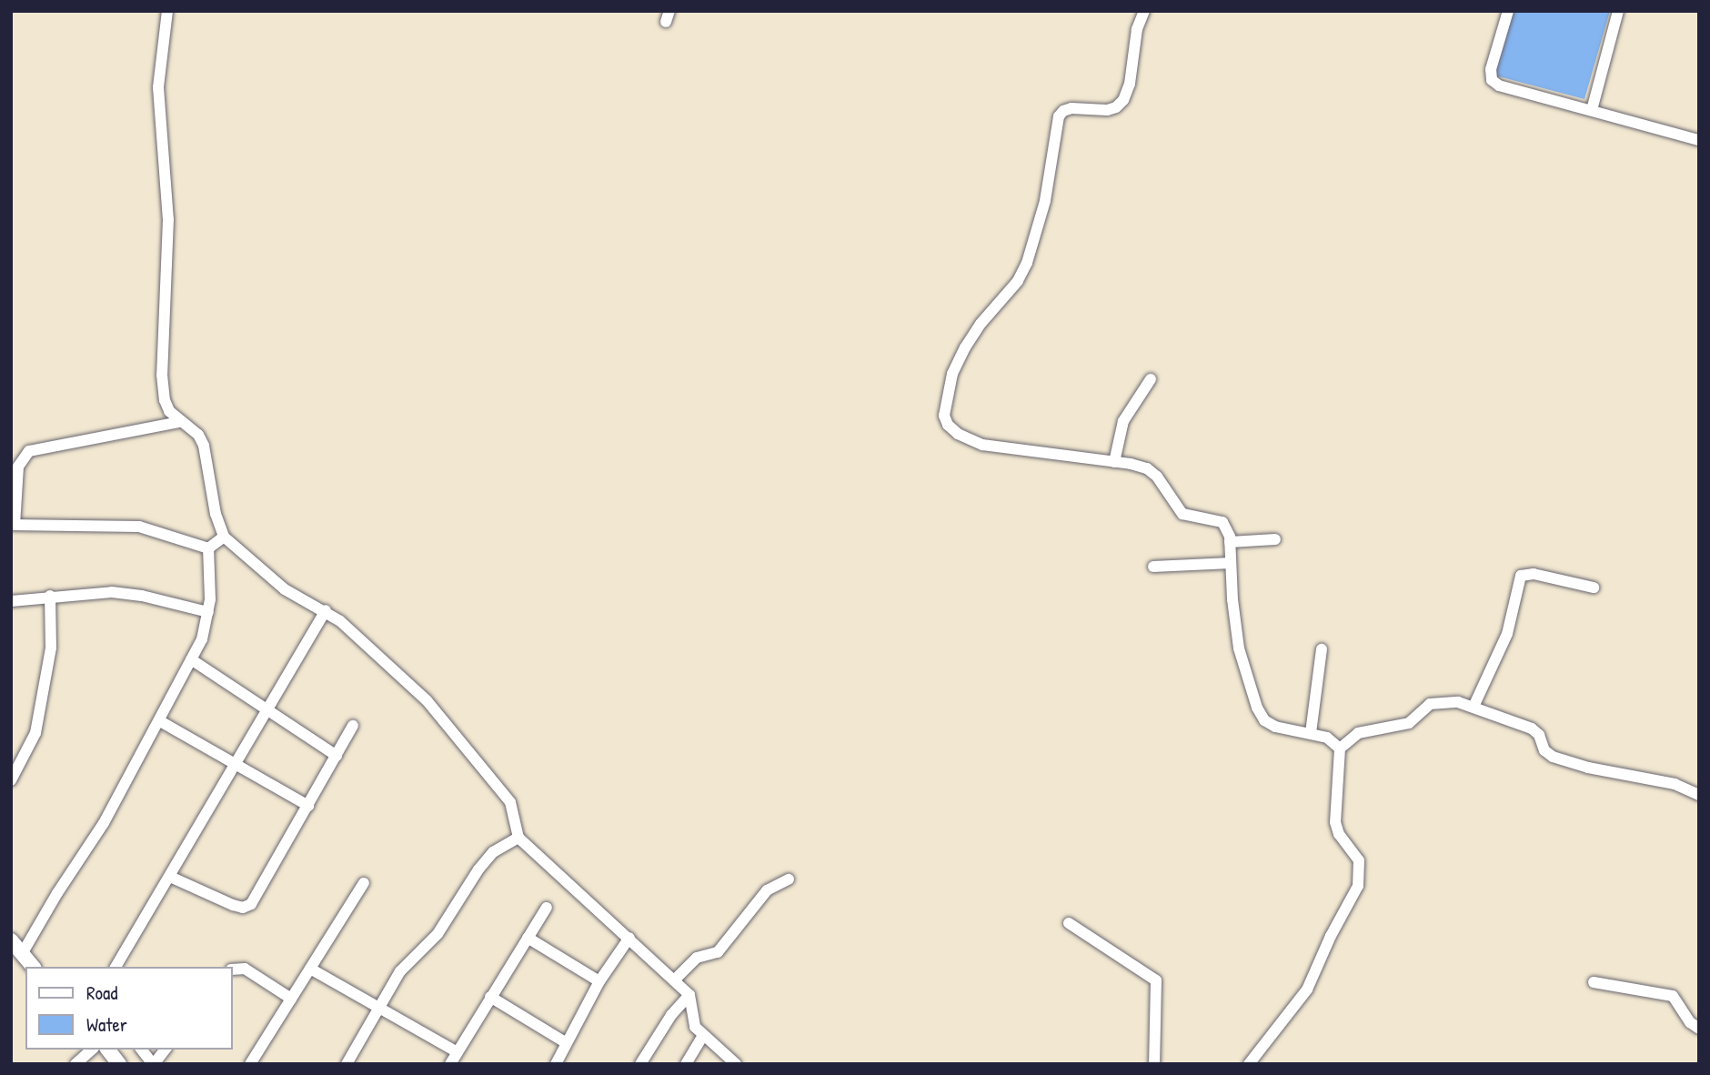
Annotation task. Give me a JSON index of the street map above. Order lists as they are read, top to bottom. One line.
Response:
{"legend":["Road","Water"]}
